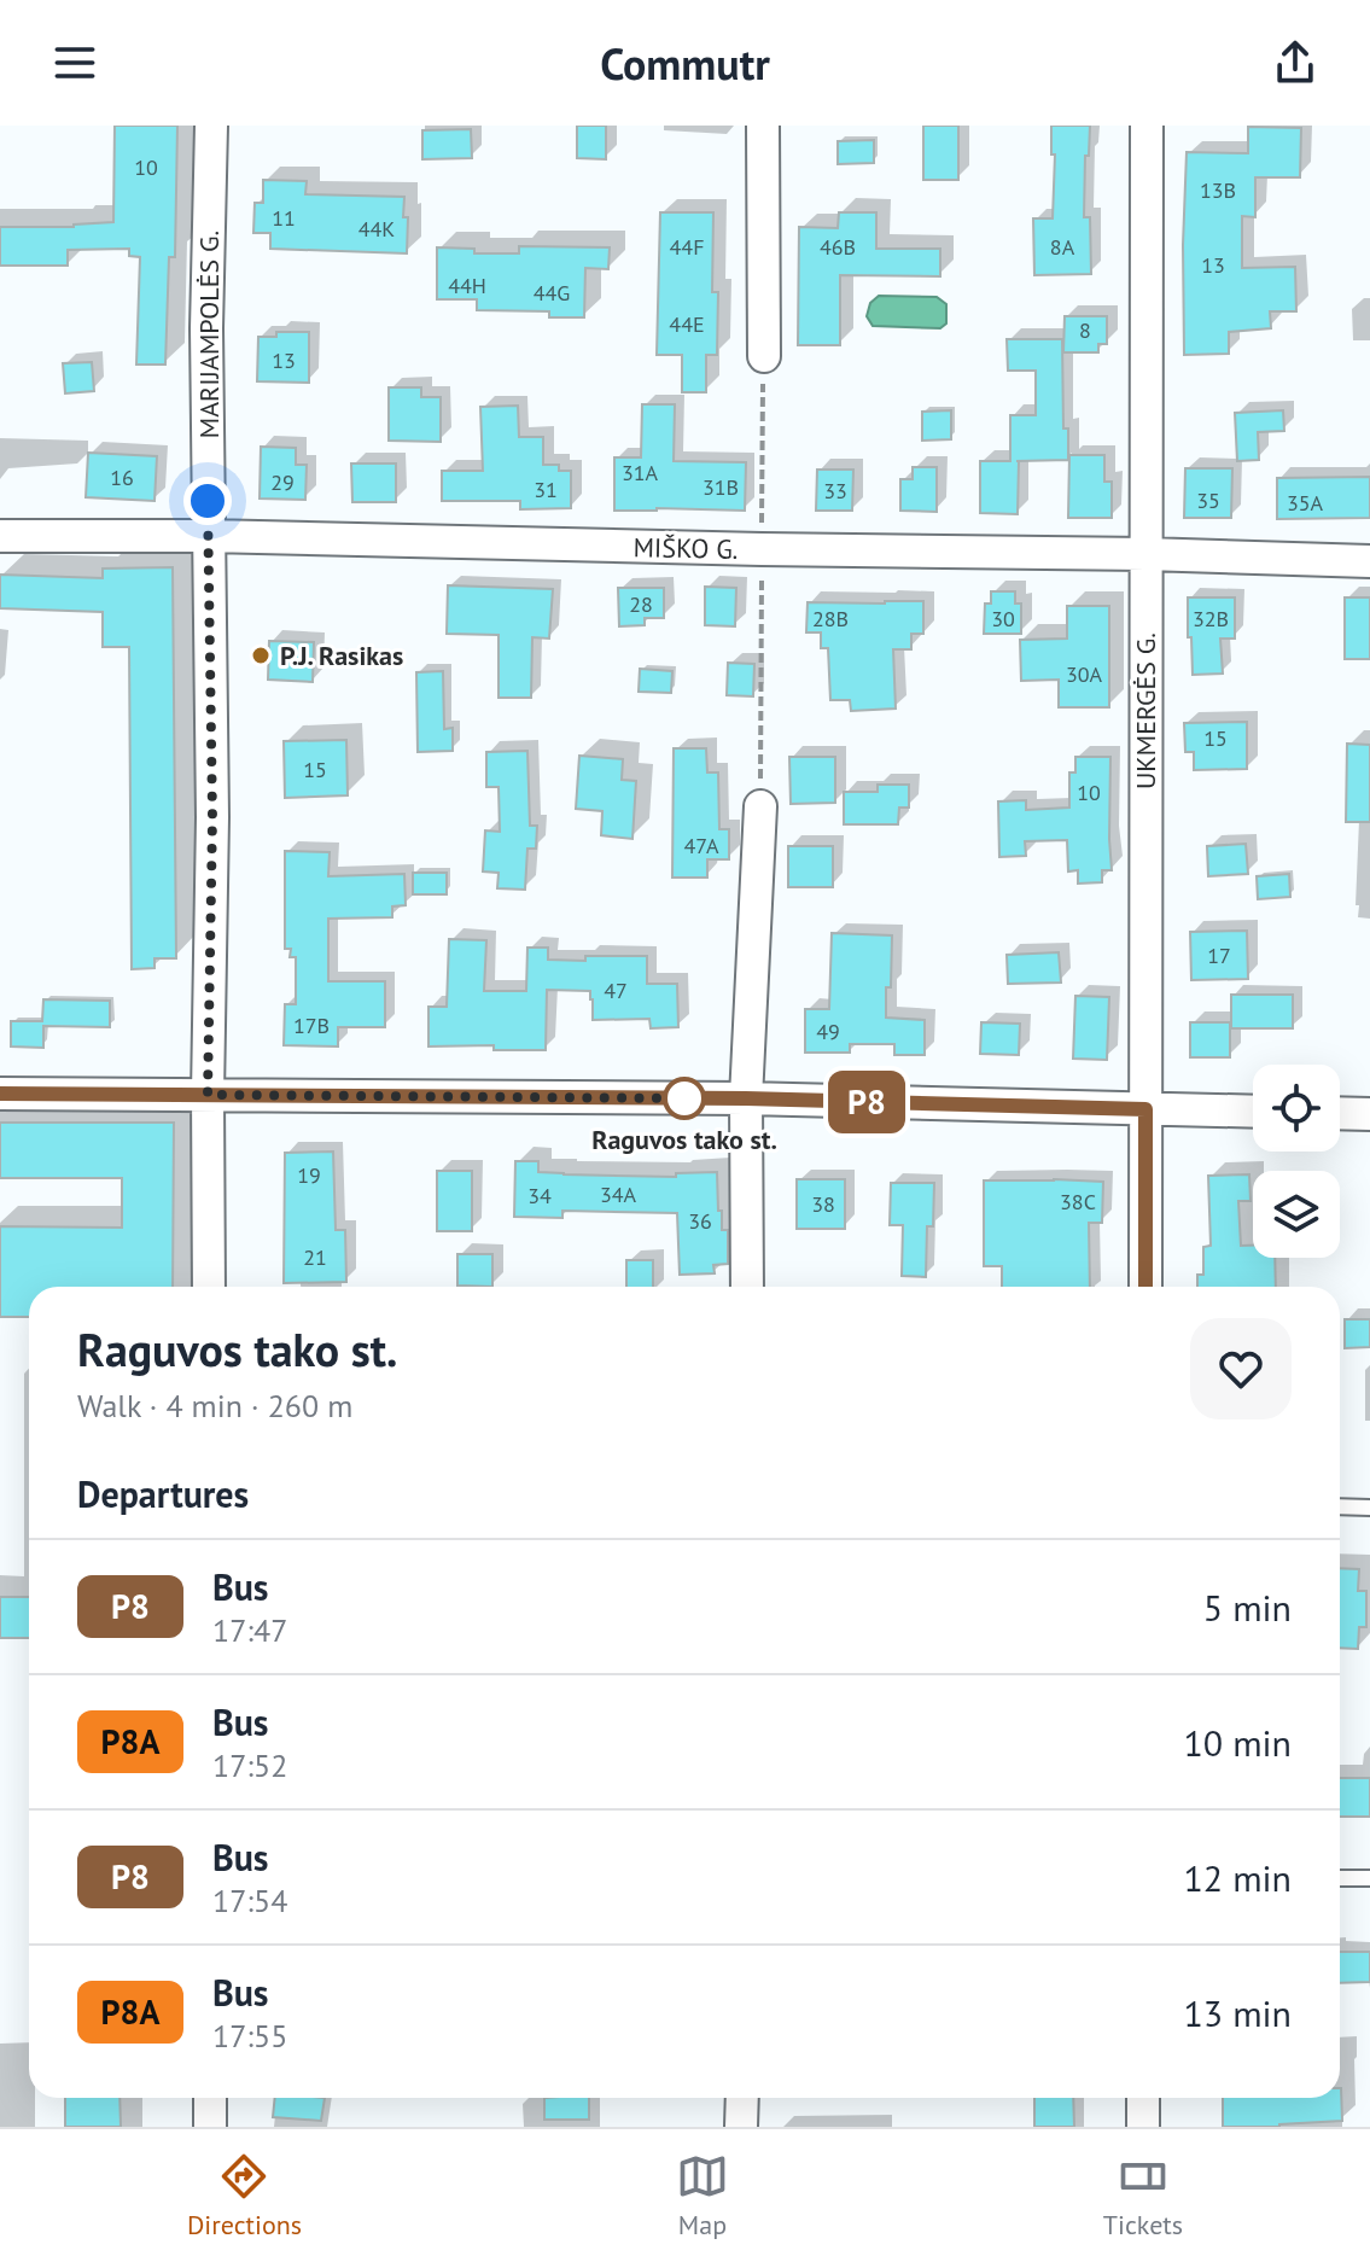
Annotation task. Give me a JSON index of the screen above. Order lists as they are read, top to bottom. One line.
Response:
{"streets":{"street":["MARIJAMPOLĖS G.","MIŠKO G.","UKMERGĖS G."]},"crossings":[["MARIJAMPOLĖS G.","MIŠKO G."],["MIŠKO G.","UKMERGĖS G."]],"places":["P.J. Rasikas","Raguvos tako st."],"lines":["bus line P8"],"house_numbers":["10","13B","11","44K","44F","46B","8A","13","44H","44G","44E","8","13","31A","16","29","31B","31","33","35","35A","28","28B","30","32B","30A","15","15","10","47A","17","47","17B","49","19","34A","34","38C","38","36","21"],"page":{"header":"Commutr","on_map":"P8","heading":[["Raguvos tako st.","Walk · 4 min · 260 m"],"Departures"],"list":[{"mark":"P8","name":"Bus","note":"17:47","value":"5 min"},{"mark":"P8A","name":"Bus","note":"17:52","value":"10 min"},{"mark":"P8","name":"Bus","note":"17:54","value":"12 min"},{"mark":"P8A","name":"Bus","note":"17:55","value":"13 min"}],"tabs":["Directions","Map","Tickets"]}}
